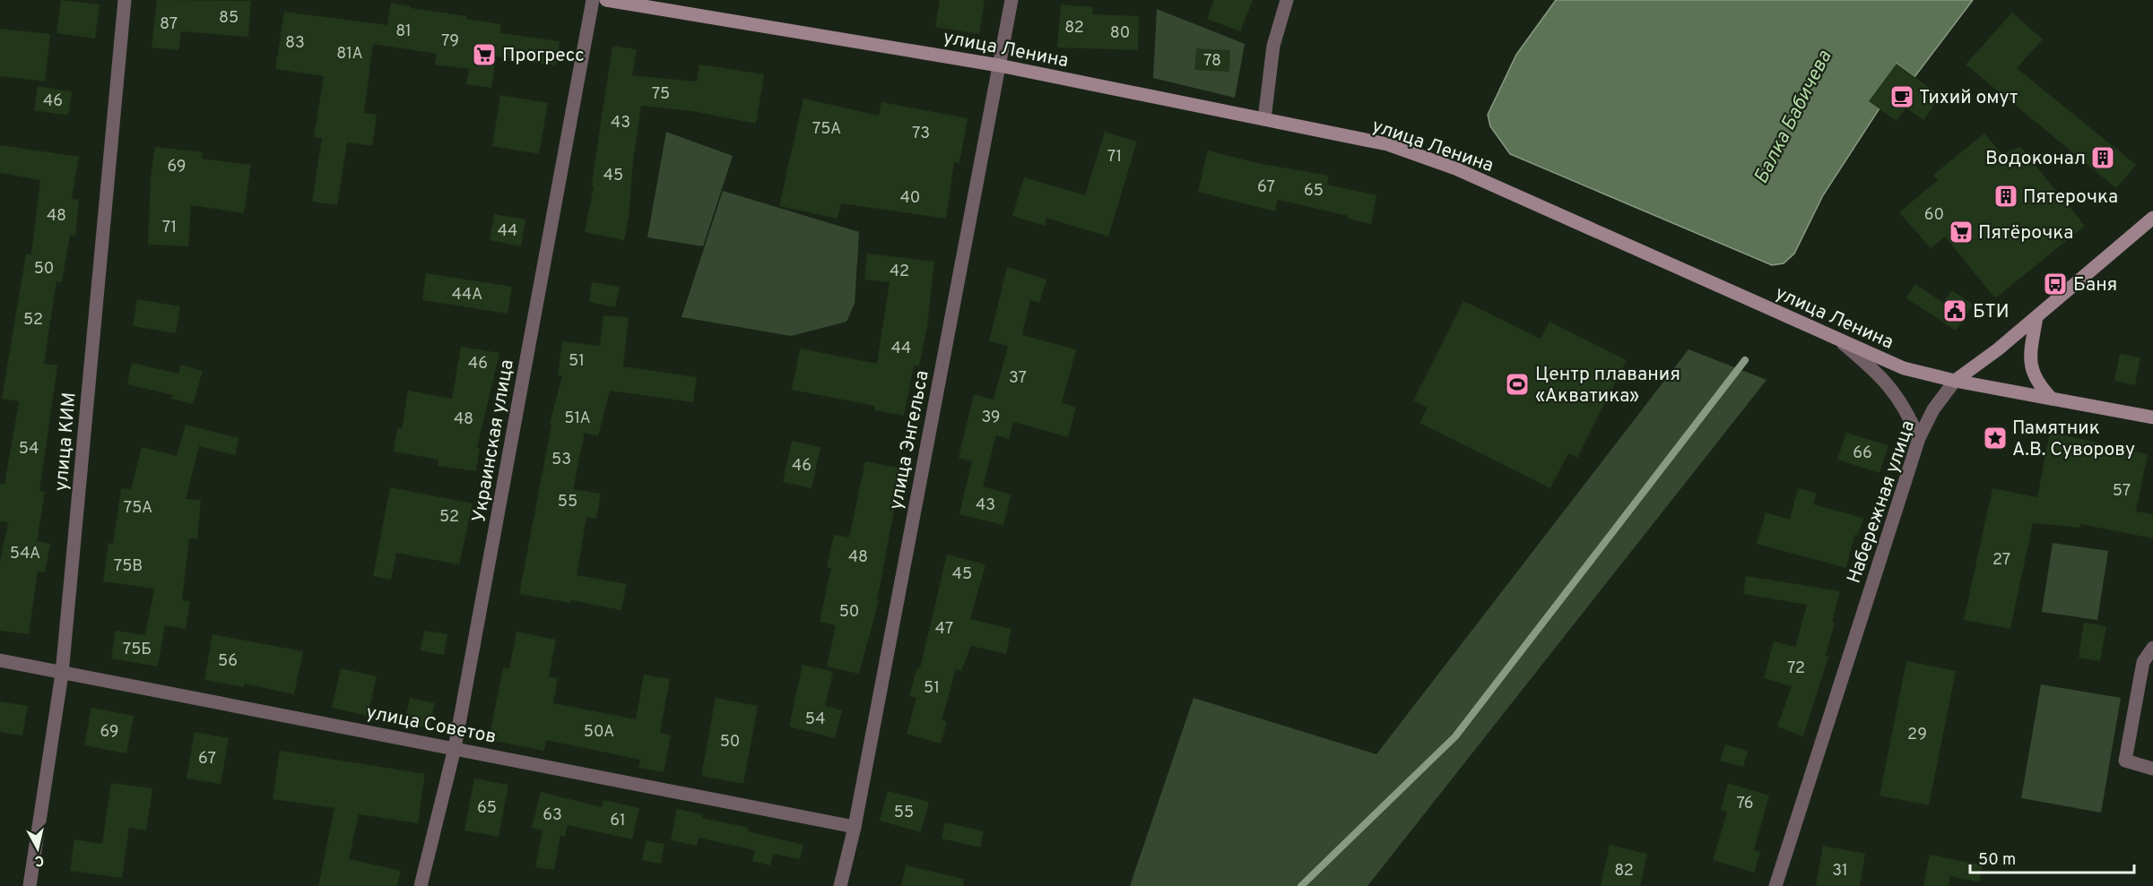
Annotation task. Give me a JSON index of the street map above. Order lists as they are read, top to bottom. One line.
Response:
{"streets":{"street":["улица Ленина","улица Энгельса","Украинская улица","улица КИМ","Набережная улица","улица Советов"]},"crossings":[["улица Ленина","улица Энгельса"],["улица Ленина","Набережная улица"],["улица Энгельса","улица Советов"],["Украинская улица","улица Советов"],["улица КИМ","улица Советов"]],"water":["Балка Бабичева"],"places":{"supermarket":["Прогресс","Пятёрочка"],"cafe":["Тихий омут"],"building":["Водоконал","Пятерочка"],"bus stop":["Баня"],"public building":["БТИ"],"sports":["Центр плавания «Акватика»"],"place":["Памятник А.В. Суворову"]},"house_numbers":["85","87","82","81","80","79","83","81А","78","75","46","43","75А","73","71","69","45","67","65","40","60","48","71","44","50","42","44А","52","44","51","46","37","39","51А","48","54","66","53","46","57","55","43","75А","52","54А","48","27","75В","45","50","47","75Б","56","72","51","54","69","50А","29","50","67","76","65","55","63","61","82","31"],"scale_bar":"50 m","north":"bottom"}
